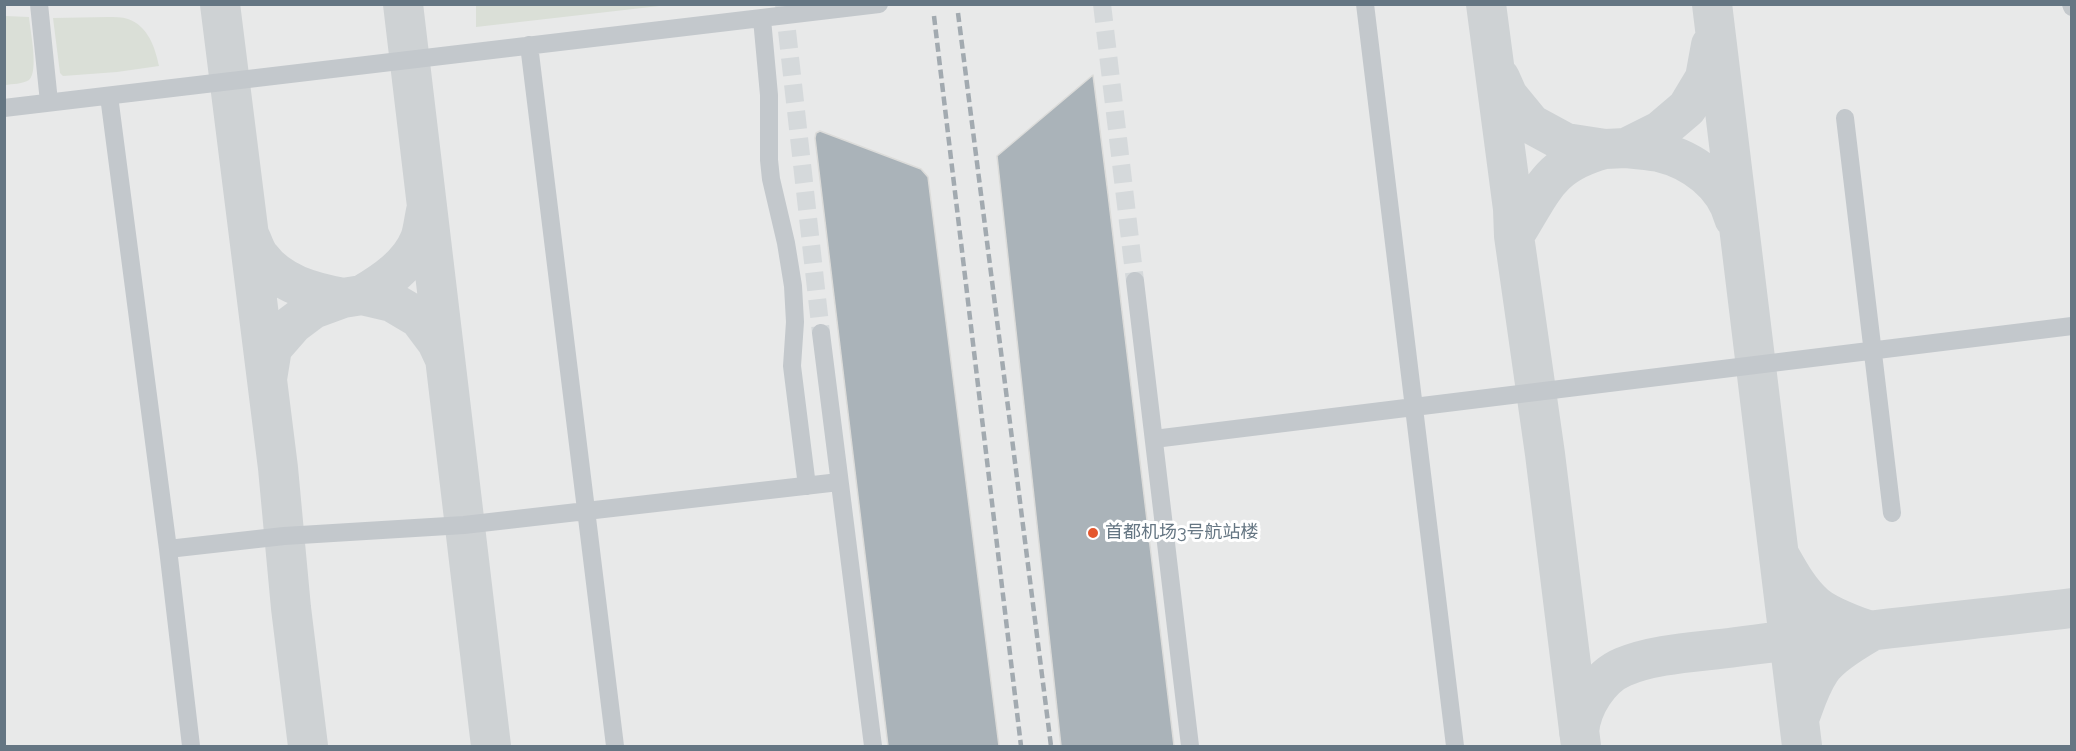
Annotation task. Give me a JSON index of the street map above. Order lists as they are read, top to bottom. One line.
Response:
{"places":["首都机场3号航站楼"]}
